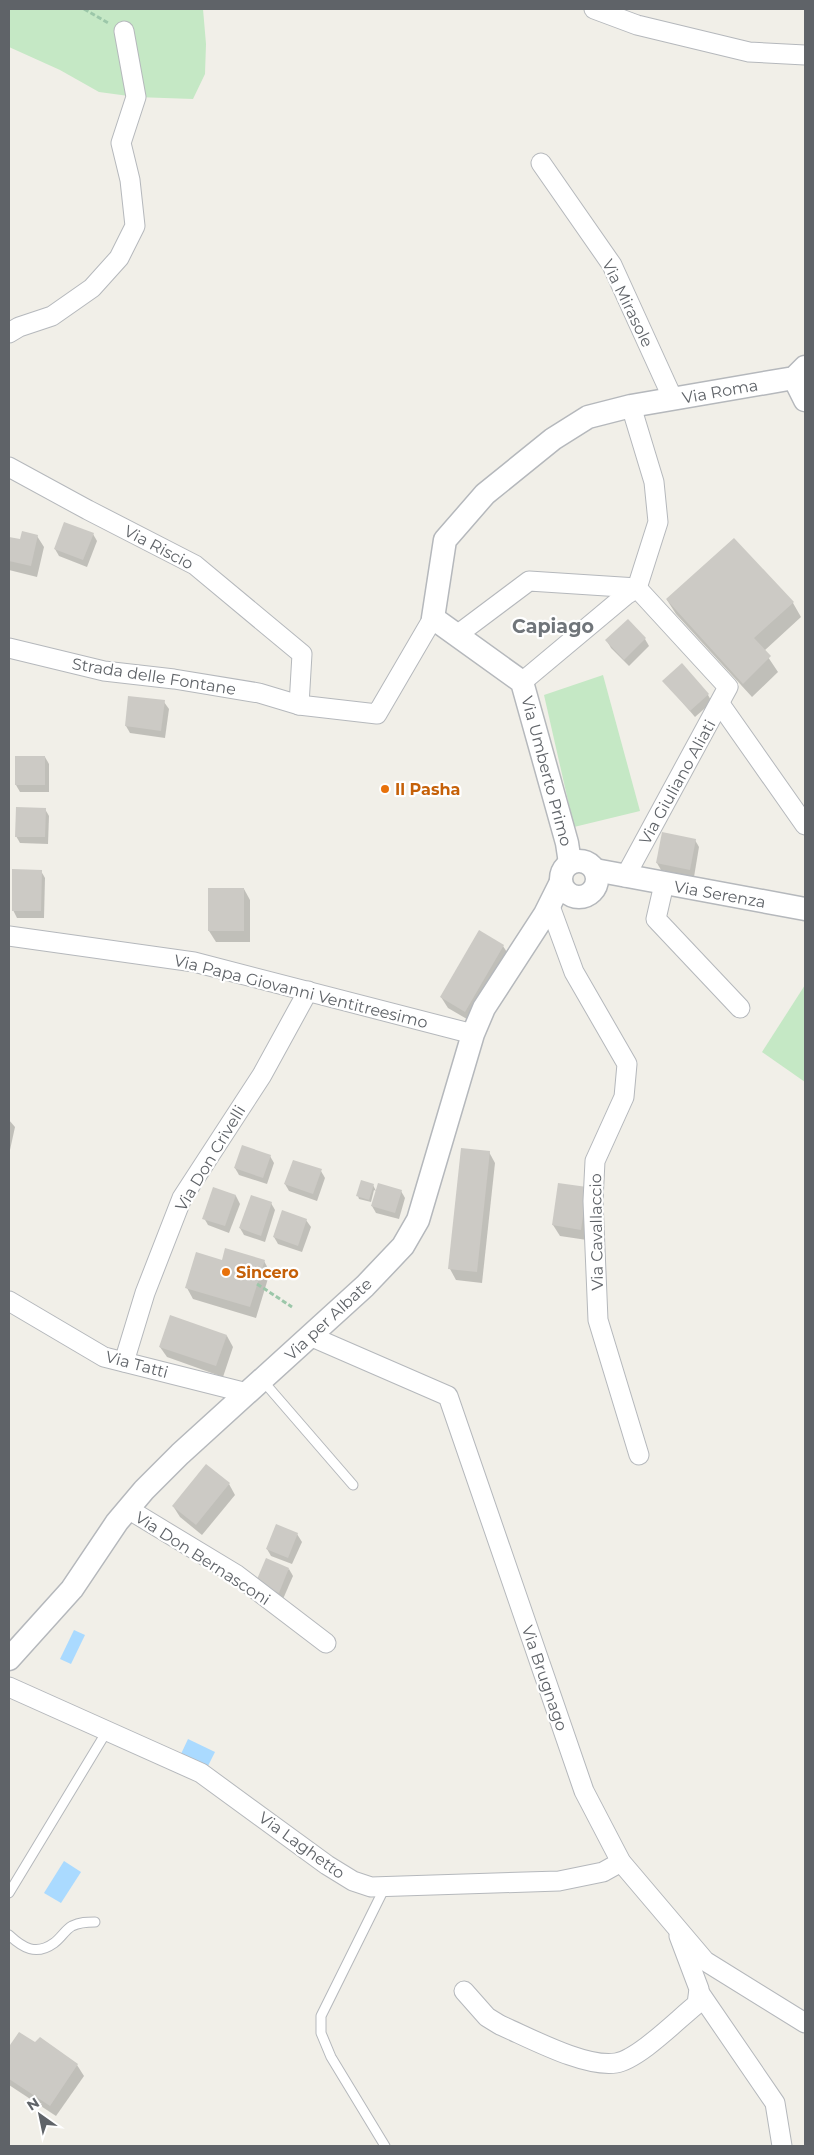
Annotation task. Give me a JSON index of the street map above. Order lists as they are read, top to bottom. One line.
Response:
{"streets":{"street":["Via Mirasole","Via Roma","Via Riscio","Strada delle Fontane","Via Umberto Primo","Via Giuliano Aliati","Via Serenza","Via Papa Giovanni Ventitreesimo","Via Don Crivelli","Via Cavallaccio","Via per Albate","Via Tatti","Via Don Bernasconi","Via Brugnago","Via Laghetto"]},"crossings":[["Via Mirasole","Via Roma"],["Via Riscio","Strada delle Fontane"],["Strada delle Fontane","Via Umberto Primo"],["Via Umberto Primo","Via Serenza"],["Via Umberto Primo","Via per Albate"],["Via Giuliano Aliati","Via Serenza"],["Via Serenza","Via per Albate"],["Via Papa Giovanni Ventitreesimo","Via Don Crivelli"],["Via Papa Giovanni Ventitreesimo","Via per Albate"],["Via Don Crivelli","Via Tatti"],["Via Cavallaccio","Via per Albate"],["Via per Albate","Via Tatti"],["Via per Albate","Via Don Bernasconi"],["Via per Albate","Via Brugnago"],["Via Brugnago","Via Laghetto"]],"districts":["Capiago"],"places":["Il Pasha","Sincero"],"north":"top left"}
